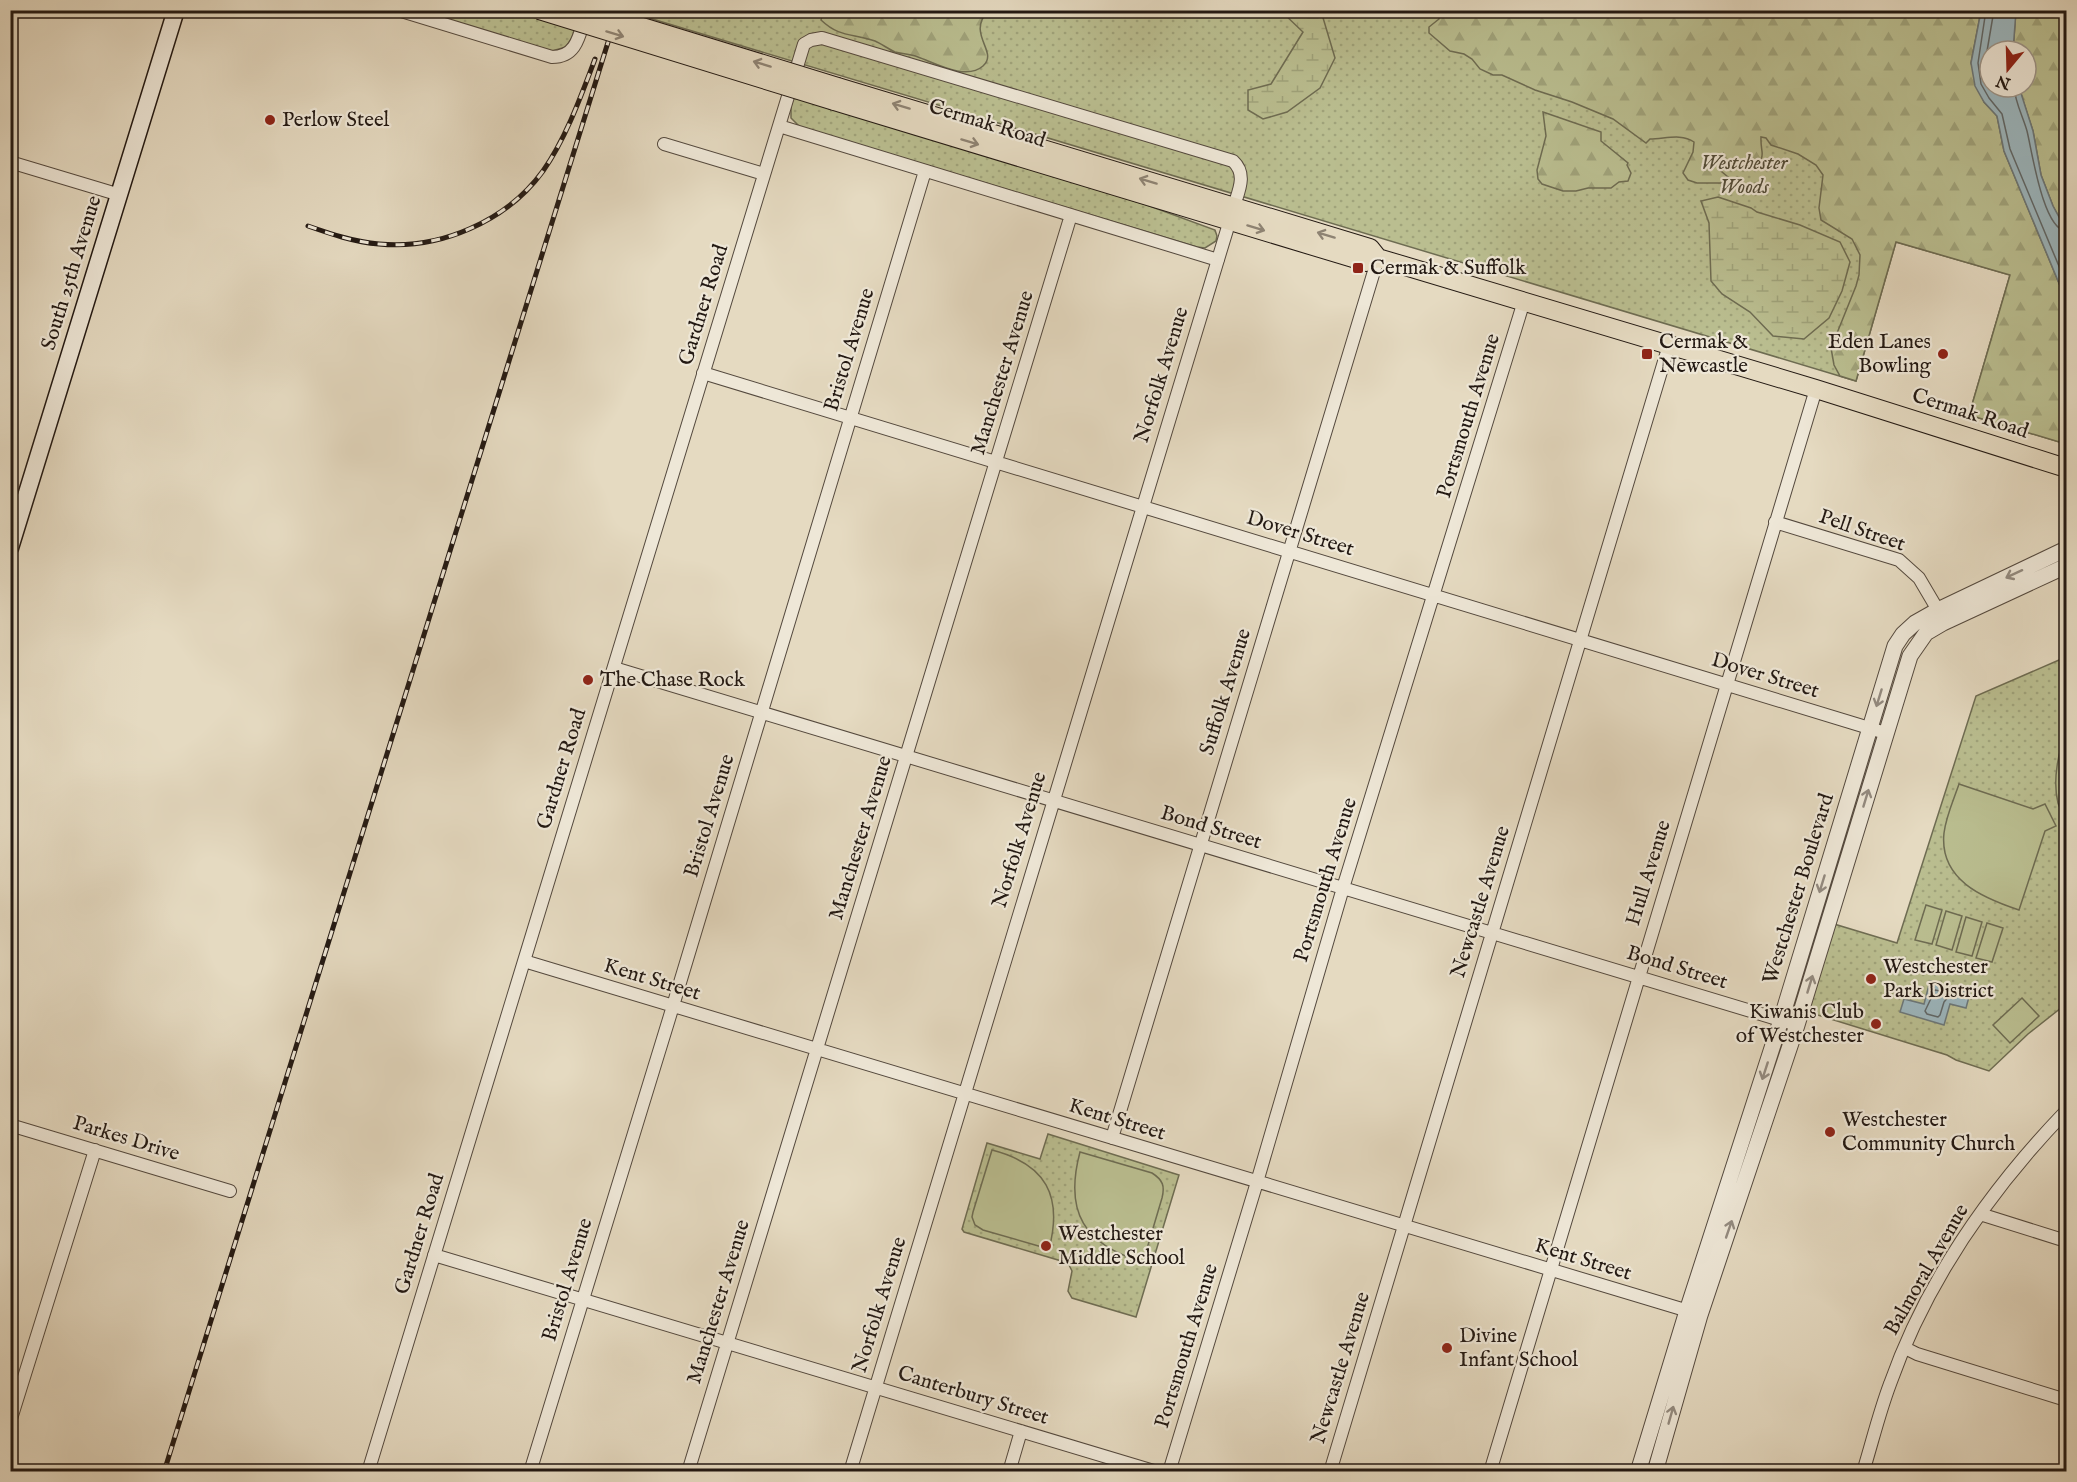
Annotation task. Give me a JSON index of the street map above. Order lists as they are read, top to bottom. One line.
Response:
{"streets":{"main road":["Cermak Road","South 25th Avenue"],"street":["Gardner Road","Bristol Avenue","Manchester Avenue","Norfolk Avenue","Portsmouth Avenue","Pell Street","Dover Street","Suffolk Avenue","Bond Street","Hull Avenue","Westchester Boulevard","Newcastle Avenue","Kent Street","Parkes Drive","Balmoral Avenue","Canterbury Street"]},"crossings":[["Cermak Road","Gardner Road"],["Cermak Road","Norfolk Avenue"],["Cermak Road","Portsmouth Avenue"],["Cermak Road","Suffolk Avenue"],["Cermak Road","Hull Avenue"],["Cermak Road","Newcastle Avenue"],["Gardner Road","Dover Street"],["Gardner Road","Bond Street"],["Gardner Road","Kent Street"],["Gardner Road","Canterbury Street"],["Bristol Avenue","Dover Street"],["Bristol Avenue","Bond Street"],["Bristol Avenue","Kent Street"],["Bristol Avenue","Canterbury Street"],["Manchester Avenue","Dover Street"],["Manchester Avenue","Bond Street"],["Manchester Avenue","Kent Street"],["Manchester Avenue","Canterbury Street"],["Norfolk Avenue","Dover Street"],["Norfolk Avenue","Bond Street"],["Norfolk Avenue","Kent Street"],["Norfolk Avenue","Canterbury Street"],["Portsmouth Avenue","Dover Street"],["Portsmouth Avenue","Bond Street"],["Portsmouth Avenue","Kent Street"],["Pell Street","Hull Avenue"],["Pell Street","Westchester Boulevard"],["Dover Street","Suffolk Avenue"],["Dover Street","Hull Avenue"],["Dover Street","Westchester Boulevard"],["Dover Street","Newcastle Avenue"],["Suffolk Avenue","Bond Street"],["Suffolk Avenue","Kent Street"],["Bond Street","Hull Avenue"],["Bond Street","Westchester Boulevard"],["Bond Street","Newcastle Avenue"],["Hull Avenue","Kent Street"],["Westchester Boulevard","Kent Street"],["Newcastle Avenue","Kent Street"]],"parks":["Westchester Woods"],"places":{"other":["Perlow Steel","Eden Lanes Bowling","The Chase Rock","Westchester Park District","Kiwanis Club of Westchester","Westchester Community Church","Westchester Middle School","Divine Infant School"],"transit":["Cermak & Suffolk","Cermak & Newcastle"]},"north":"bottom"}
